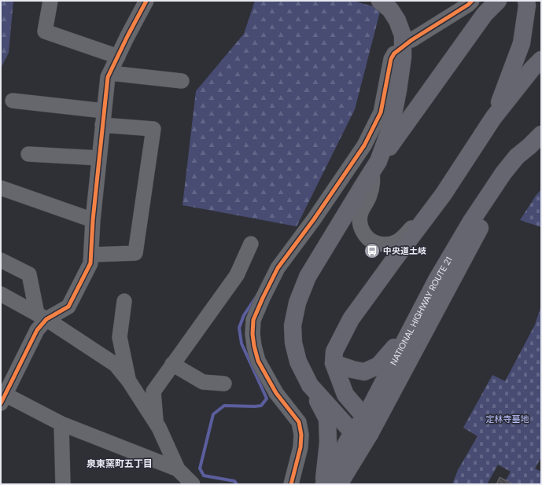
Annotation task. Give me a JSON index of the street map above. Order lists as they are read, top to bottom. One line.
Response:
{"streets":{"highway":["NATIONAL HIGHWAY ROUTE 21"]},"districts":["泉東窯町五丁目"],"parks":["定林寺墓地"],"places":{"bus stop":["中央道土岐"]}}
